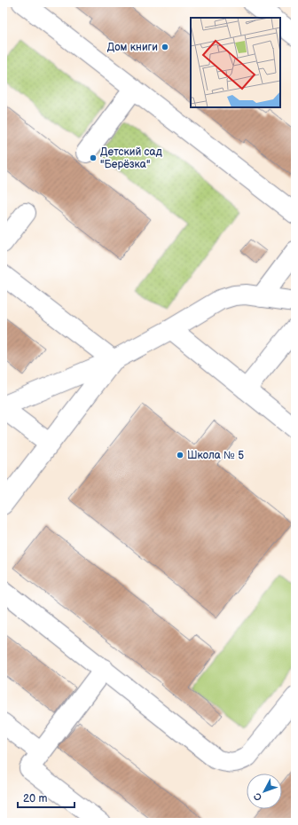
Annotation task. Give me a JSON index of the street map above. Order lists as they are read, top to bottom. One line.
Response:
{"places":["Дом книги","Детский сад \"Берёзка\"","Школа № 5"],"scale_bar":"20 m","north":"bottom left"}
